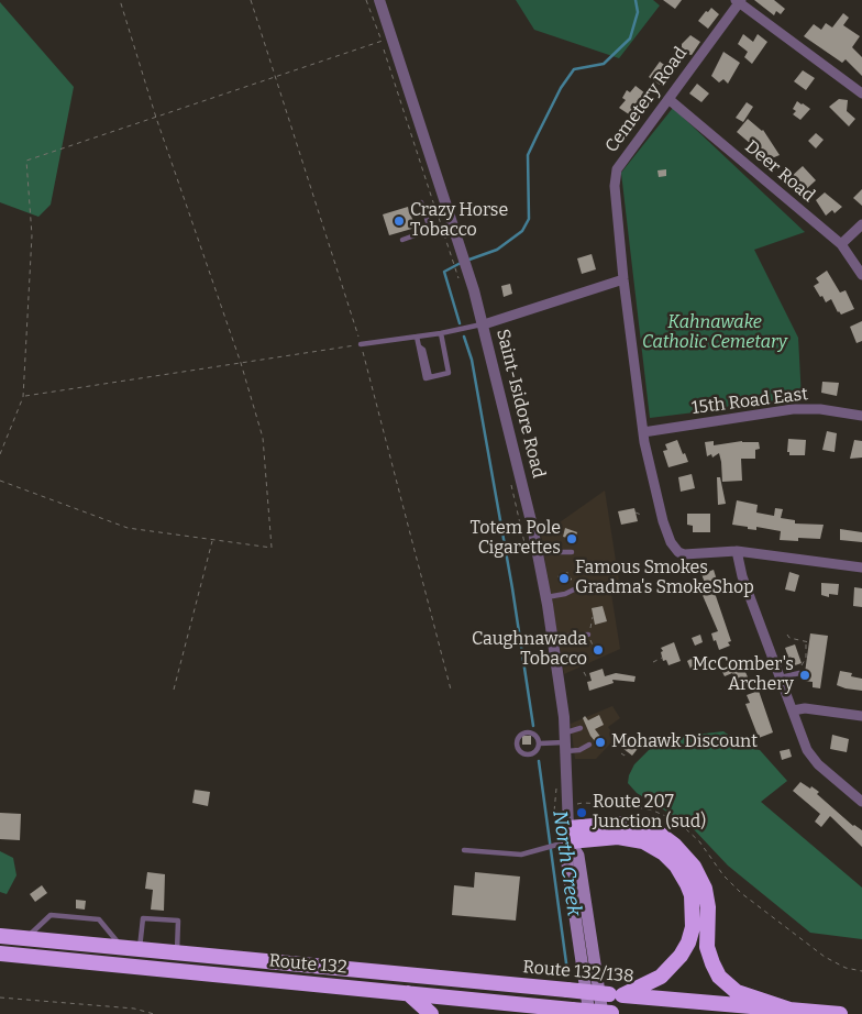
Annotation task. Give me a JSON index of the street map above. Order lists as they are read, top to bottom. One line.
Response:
{"streets":{"highway":["Route 132","Route 132/138"],"street":["Cemetery Road","Deer Road","15th Road East","Saint-Isidore Road"]},"crossings":[["Cemetery Road","Deer Road"],["Cemetery Road","15th Road East"],["Route 132","Route 132/138"]],"water":["North Creek"],"parks":["Kahnawake Catholic Cemetary"],"places":["Crazy Horse Tobacco","Totem Pole Cigarettes","Famous Smokes Gradma's SmokeShop","Caughnawada Tobacco","McComber's Archery","Mohawk Discount","Route 207 Junction (sud)"]}
